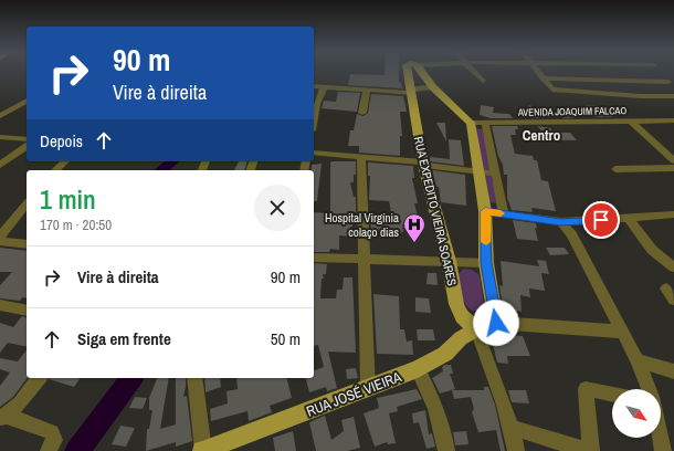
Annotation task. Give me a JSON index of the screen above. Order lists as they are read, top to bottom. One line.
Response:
{"streets":{"main road":["RUA EXPEDITO VIEIRA SOARES","RUA JOSÉ VIEIRA"],"street":["AVENIDA JOAQUIM FALCAO"]},"crossings":[["RUA EXPEDITO VIEIRA SOARES","RUA JOSÉ VIEIRA"]],"districts":["Centro"],"places":{"hospital":["Hospital Virgínia colaço dias"]},"north":"bottom right","page":{"turn":["90 m","Vire à direita"],"then":"Depois","heading":["1 min","170 m · 20:50"],"list":[{"name":"Vire à direita","value":"90 m"},{"name":"Siga em frente","value":"50 m"}]}}
